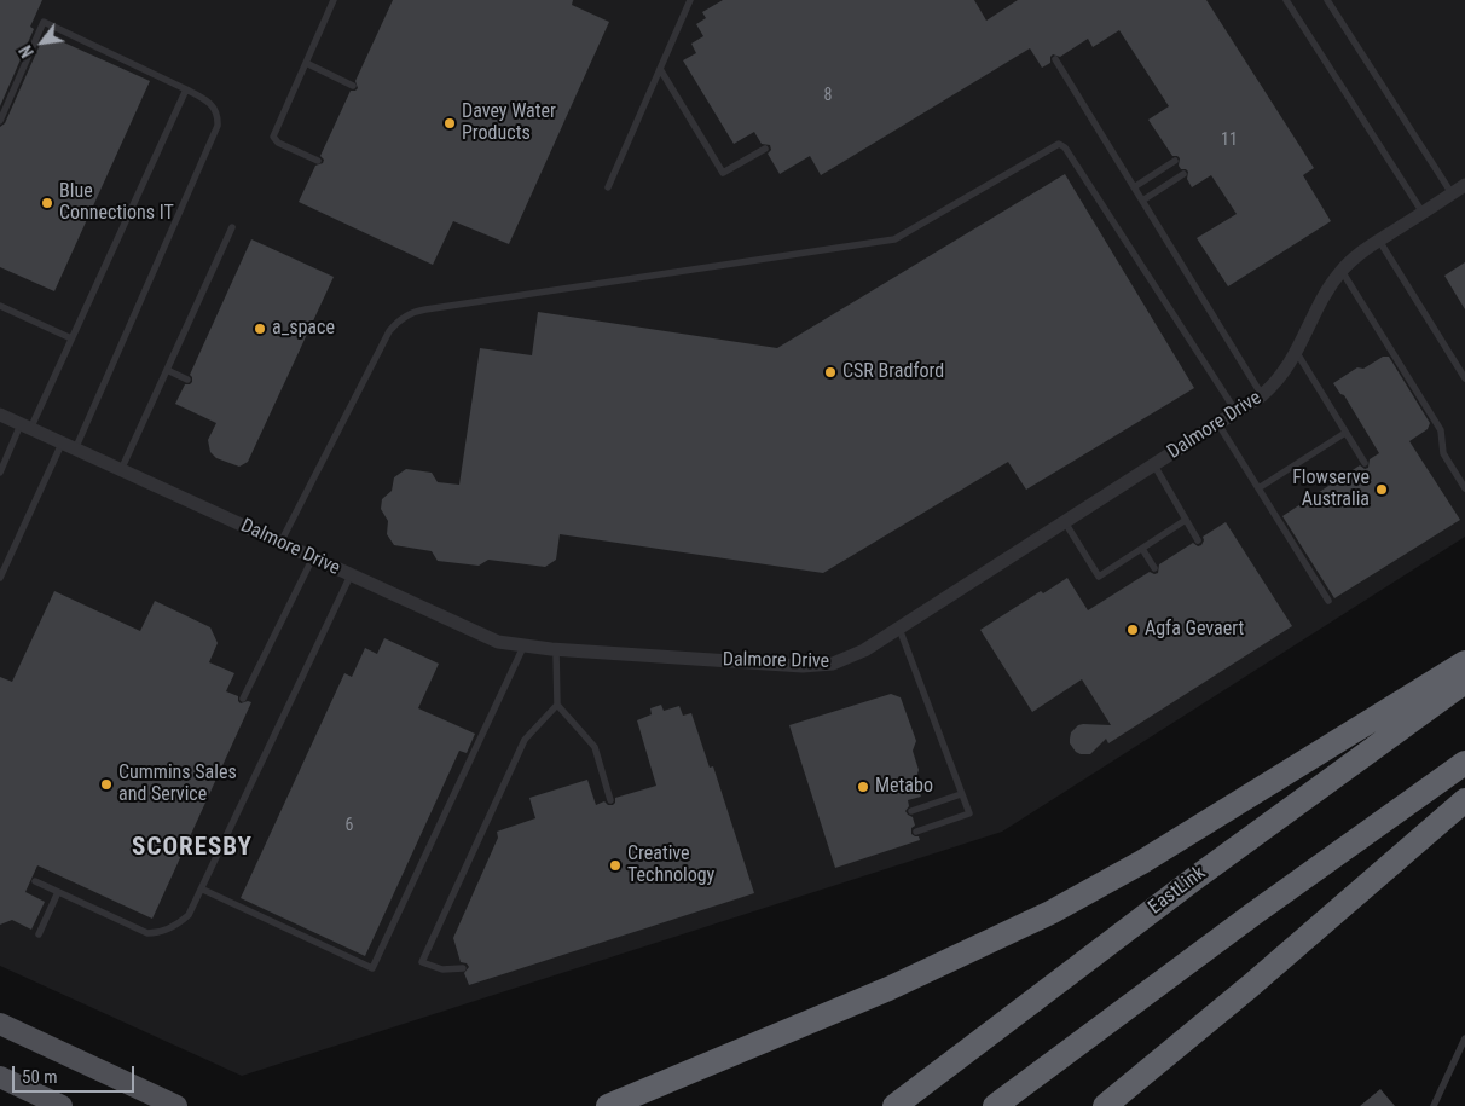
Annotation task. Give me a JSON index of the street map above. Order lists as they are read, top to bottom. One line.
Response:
{"streets":{"highway":["EastLink"],"street":["Dalmore Drive"]},"districts":["SCORESBY"],"places":["Davey Water Products","Blue Connections IT","a_space","CSR Bradford","Flowserve Australia","Agfa Gevaert","Cummins Sales and Service","Metabo","Creative Technology"],"house_numbers":["8","11","6"],"scale_bar":"50 m","north":"bottom left"}
